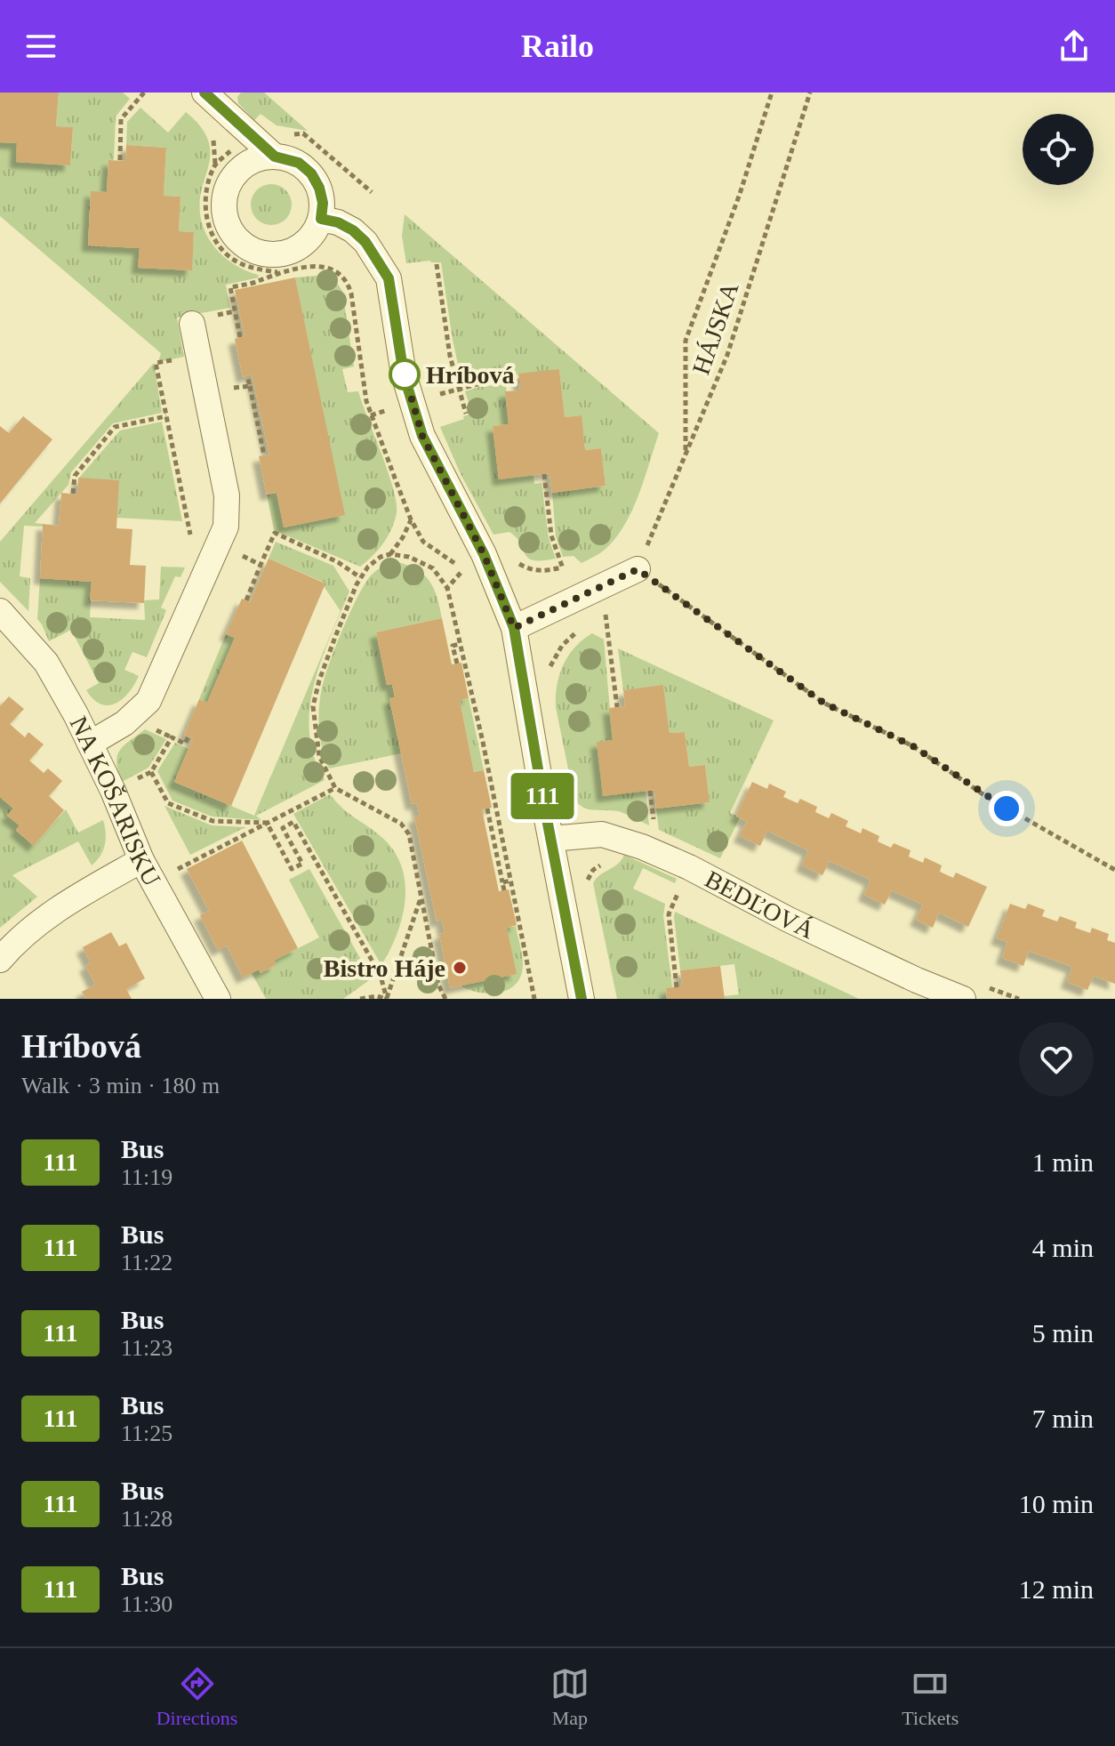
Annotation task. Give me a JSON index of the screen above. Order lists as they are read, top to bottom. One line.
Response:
{"streets":{"street":["NA KOŠARISKU","BEDĽOVÁ"],"path":["HÁJSKA"]},"places":["Hríbová","Bistro Háje"],"lines":["bus line 111"],"page":{"header":"Railo","on_map":"111","heading":["Hríbová","Walk · 3 min · 180 m"],"list":[{"mark":"111","name":"Bus","note":"11:19","value":"1 min"},{"mark":"111","name":"Bus","note":"11:22","value":"4 min"},{"mark":"111","name":"Bus","note":"11:23","value":"5 min"},{"mark":"111","name":"Bus","note":"11:25","value":"7 min"},{"mark":"111","name":"Bus","note":"11:28","value":"10 min"},{"mark":"111","name":"Bus","note":"11:30","value":"12 min"}],"tabs":["Directions","Map","Tickets"]}}
